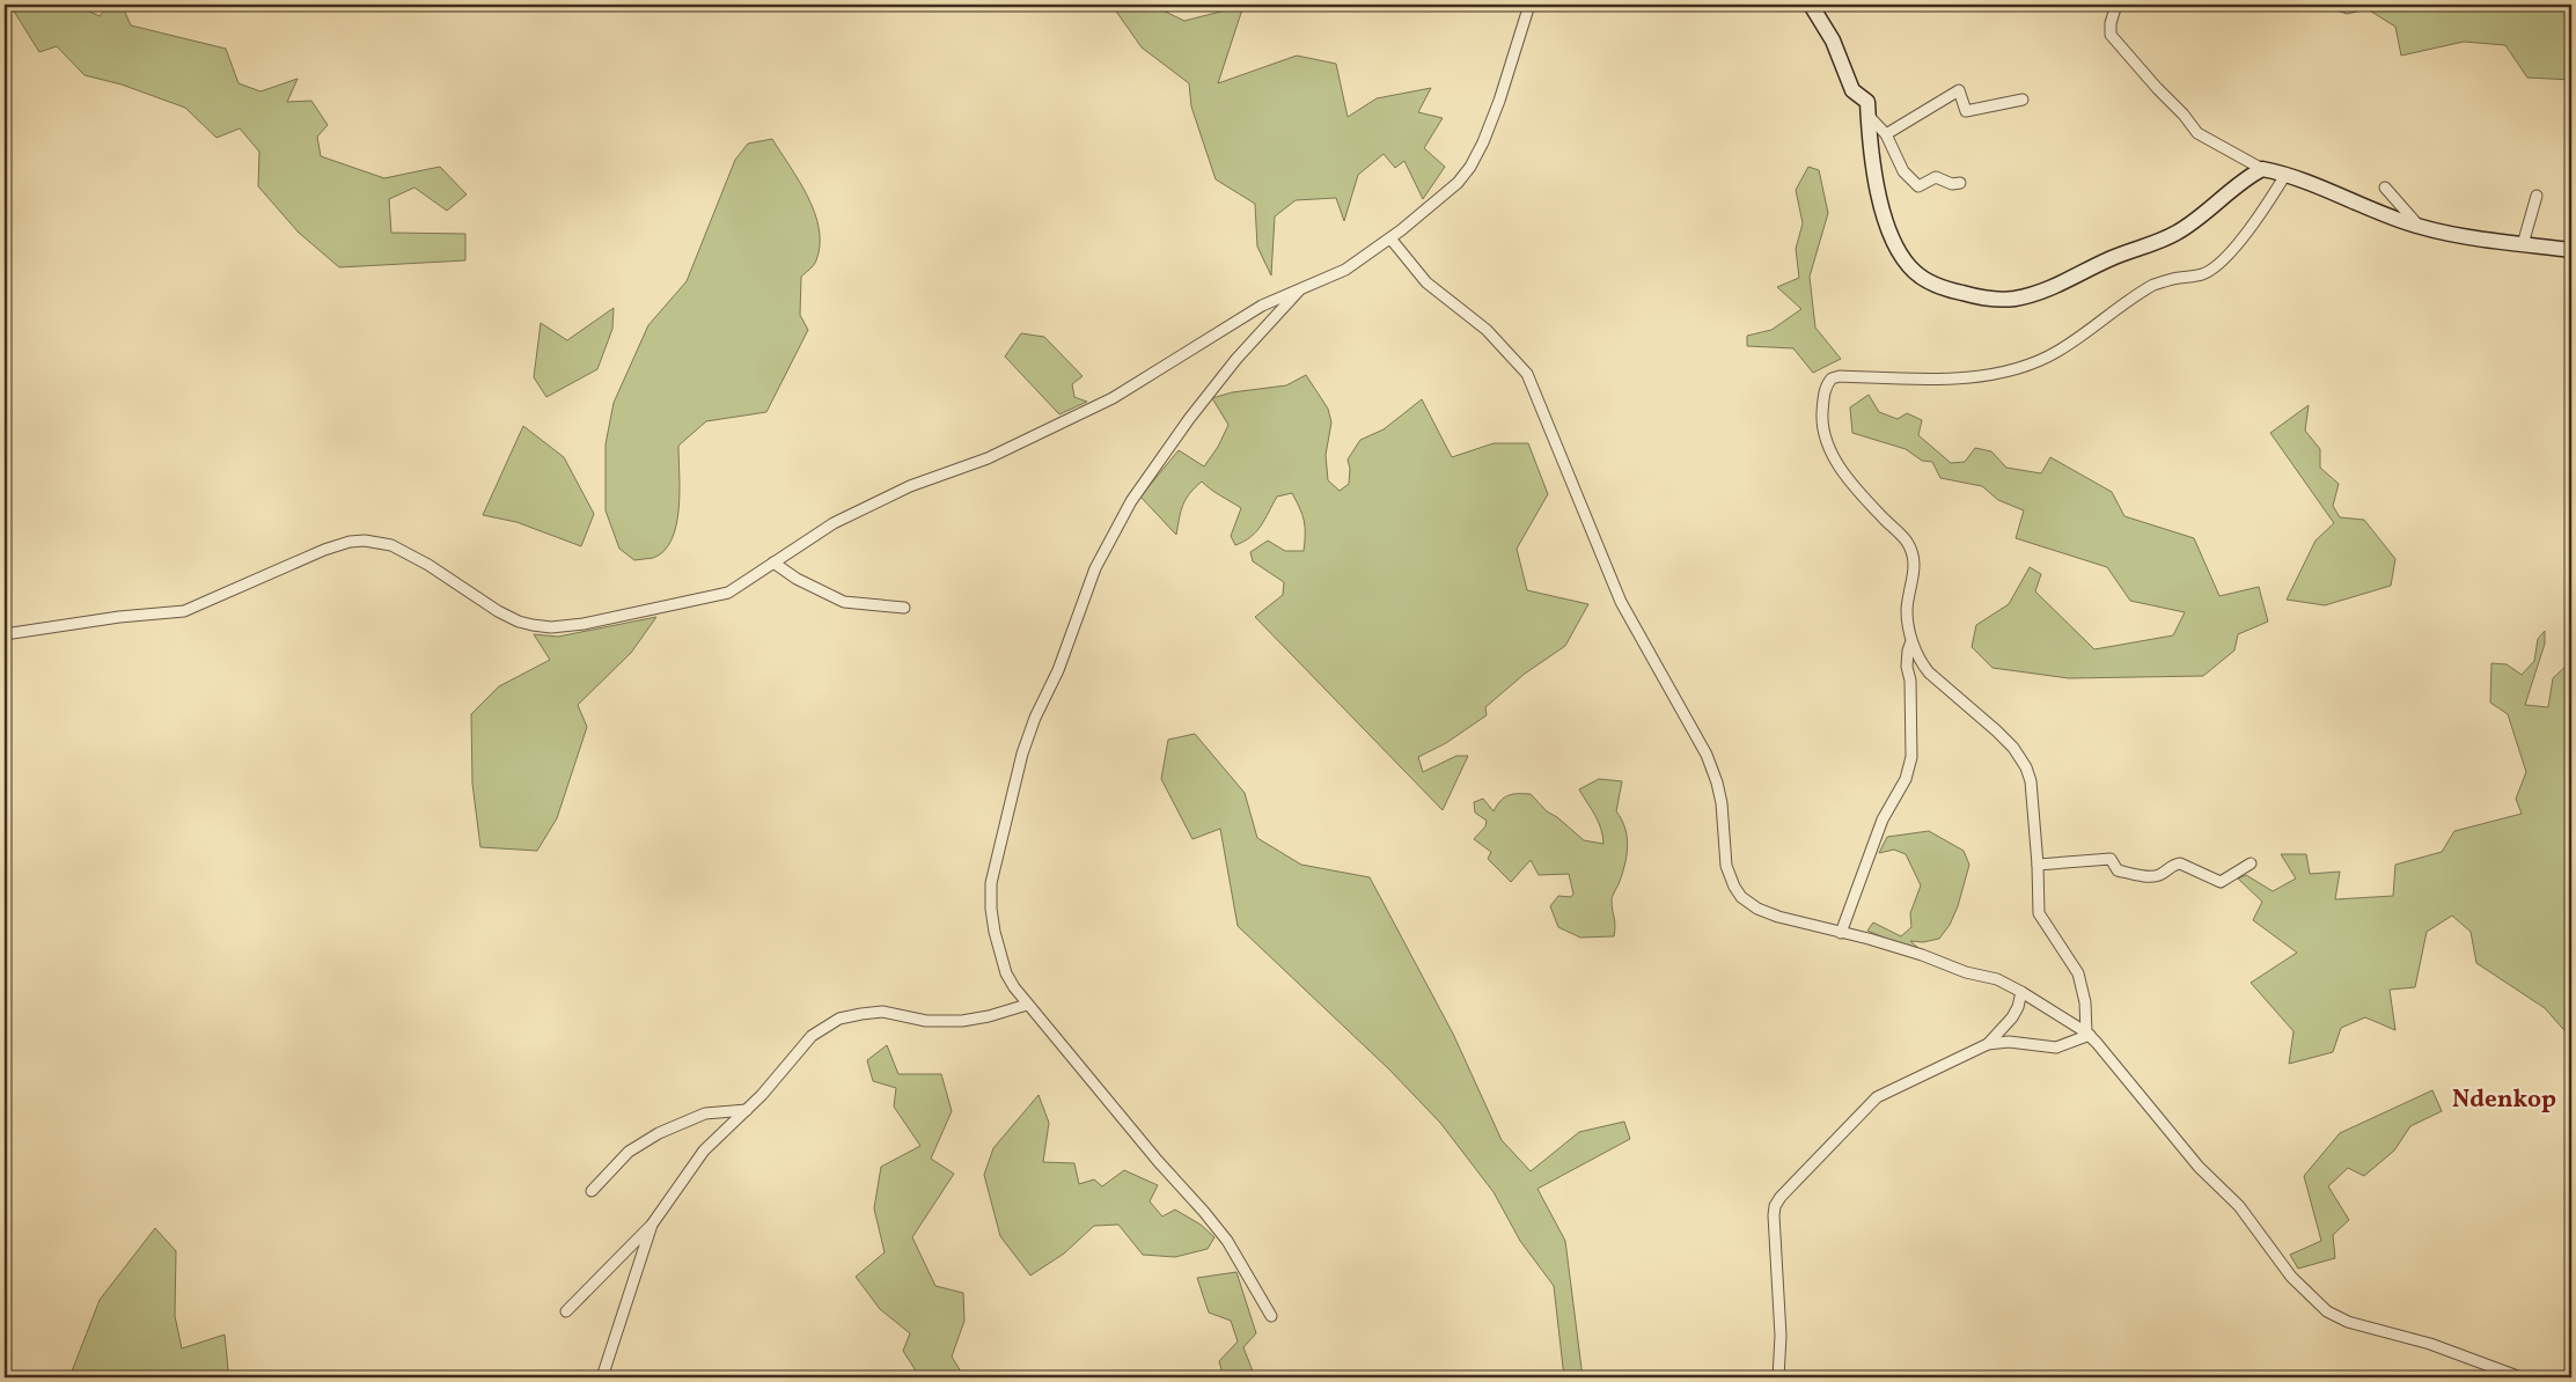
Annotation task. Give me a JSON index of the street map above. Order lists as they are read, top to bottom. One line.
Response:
{"districts":["Ndenkop"]}
